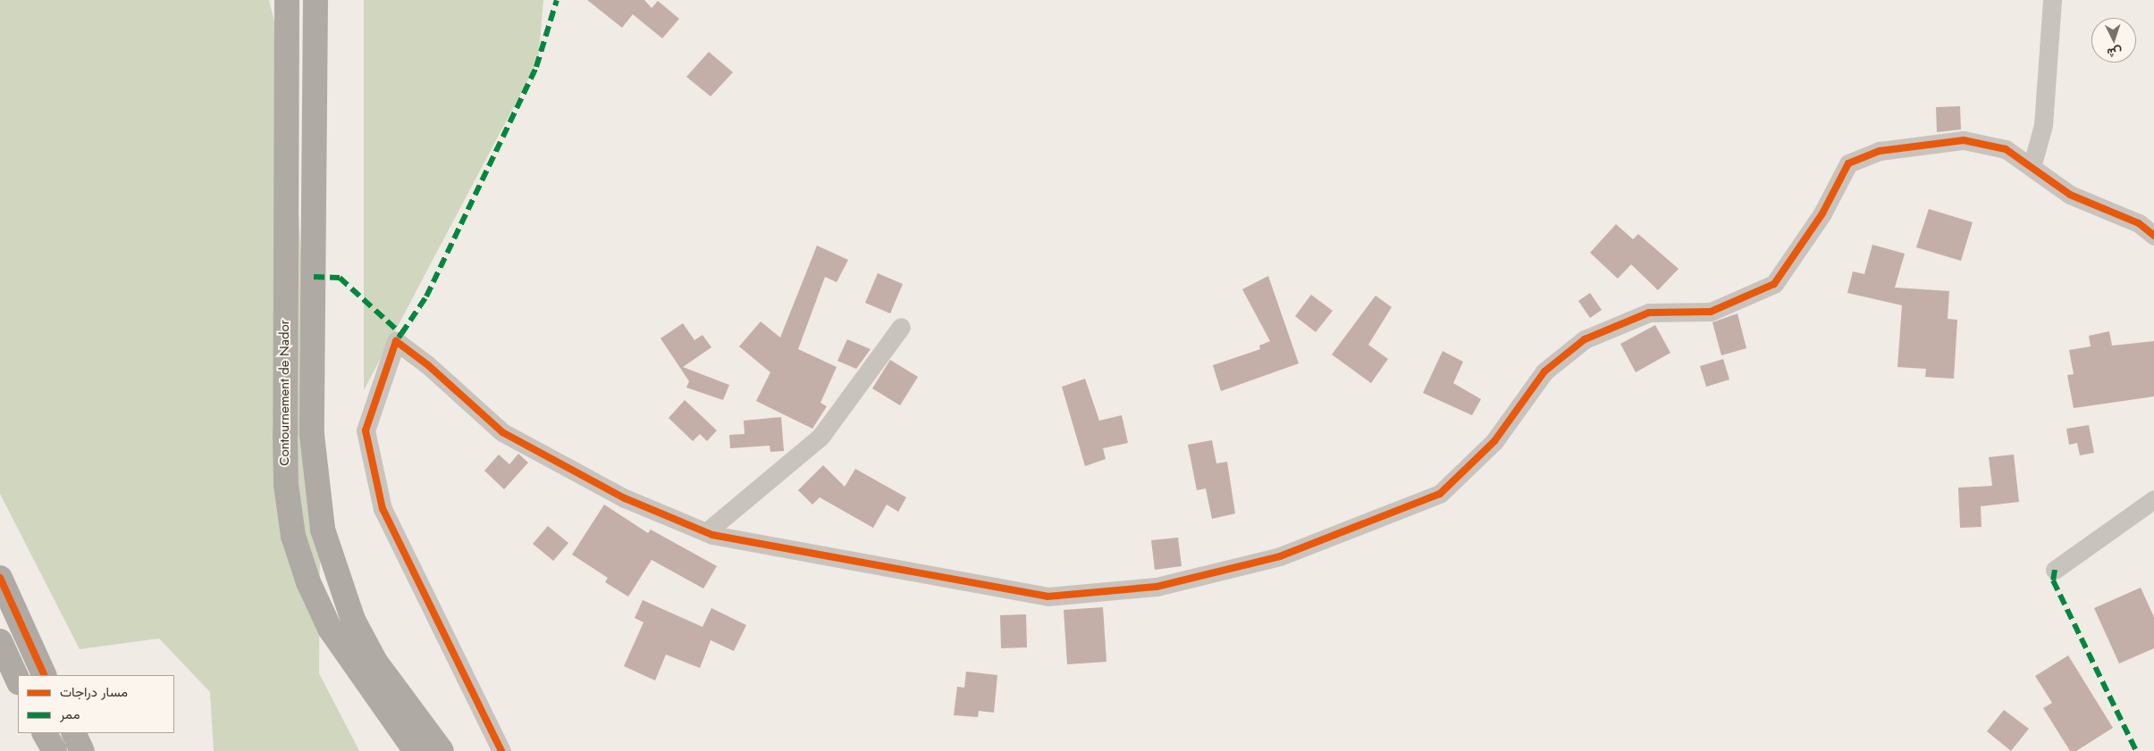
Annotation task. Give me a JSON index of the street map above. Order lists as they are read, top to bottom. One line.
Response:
{"streets":{"highway":["Contournement de Nador"]},"legend":["مسار دراجات","ممر"],"north":"bottom"}
